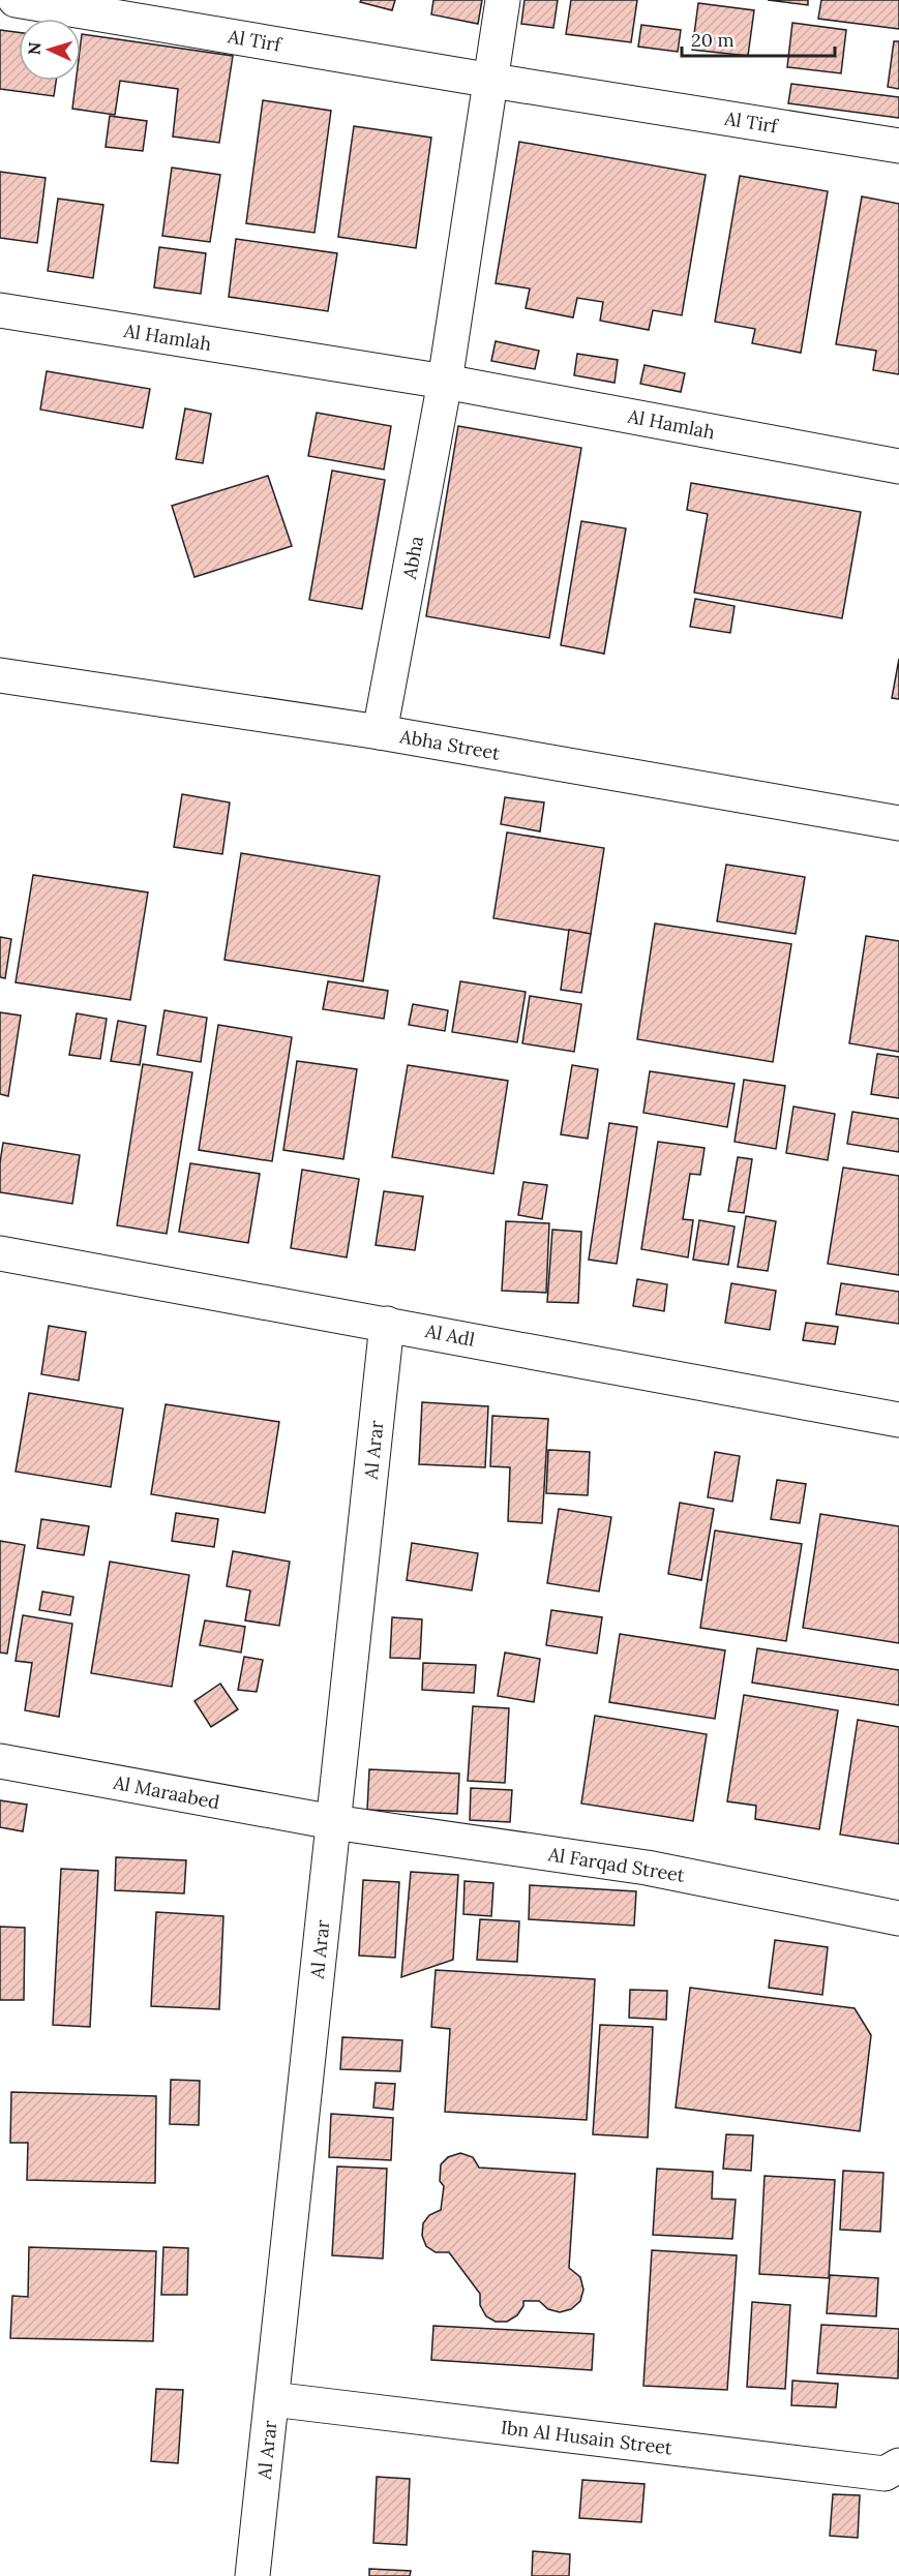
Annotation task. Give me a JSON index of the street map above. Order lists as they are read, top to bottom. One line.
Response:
{"streets":{"street":["Al Tirf","Al Hamlah","Abha","Abha Street","Al Adl","Al Arar","Al Maraabed","Al Farqad Street","Ibn Al Husain Street"]},"crossings":[["Al Hamlah","Abha"],["Abha","Abha Street"],["Al Adl","Al Arar"],["Al Arar","Al Maraabed"],["Al Arar","Al Farqad Street"],["Al Arar","Ibn Al Husain Street"],["Al Maraabed","Al Farqad Street"]],"scale_bar":"20 m","north":"left"}
